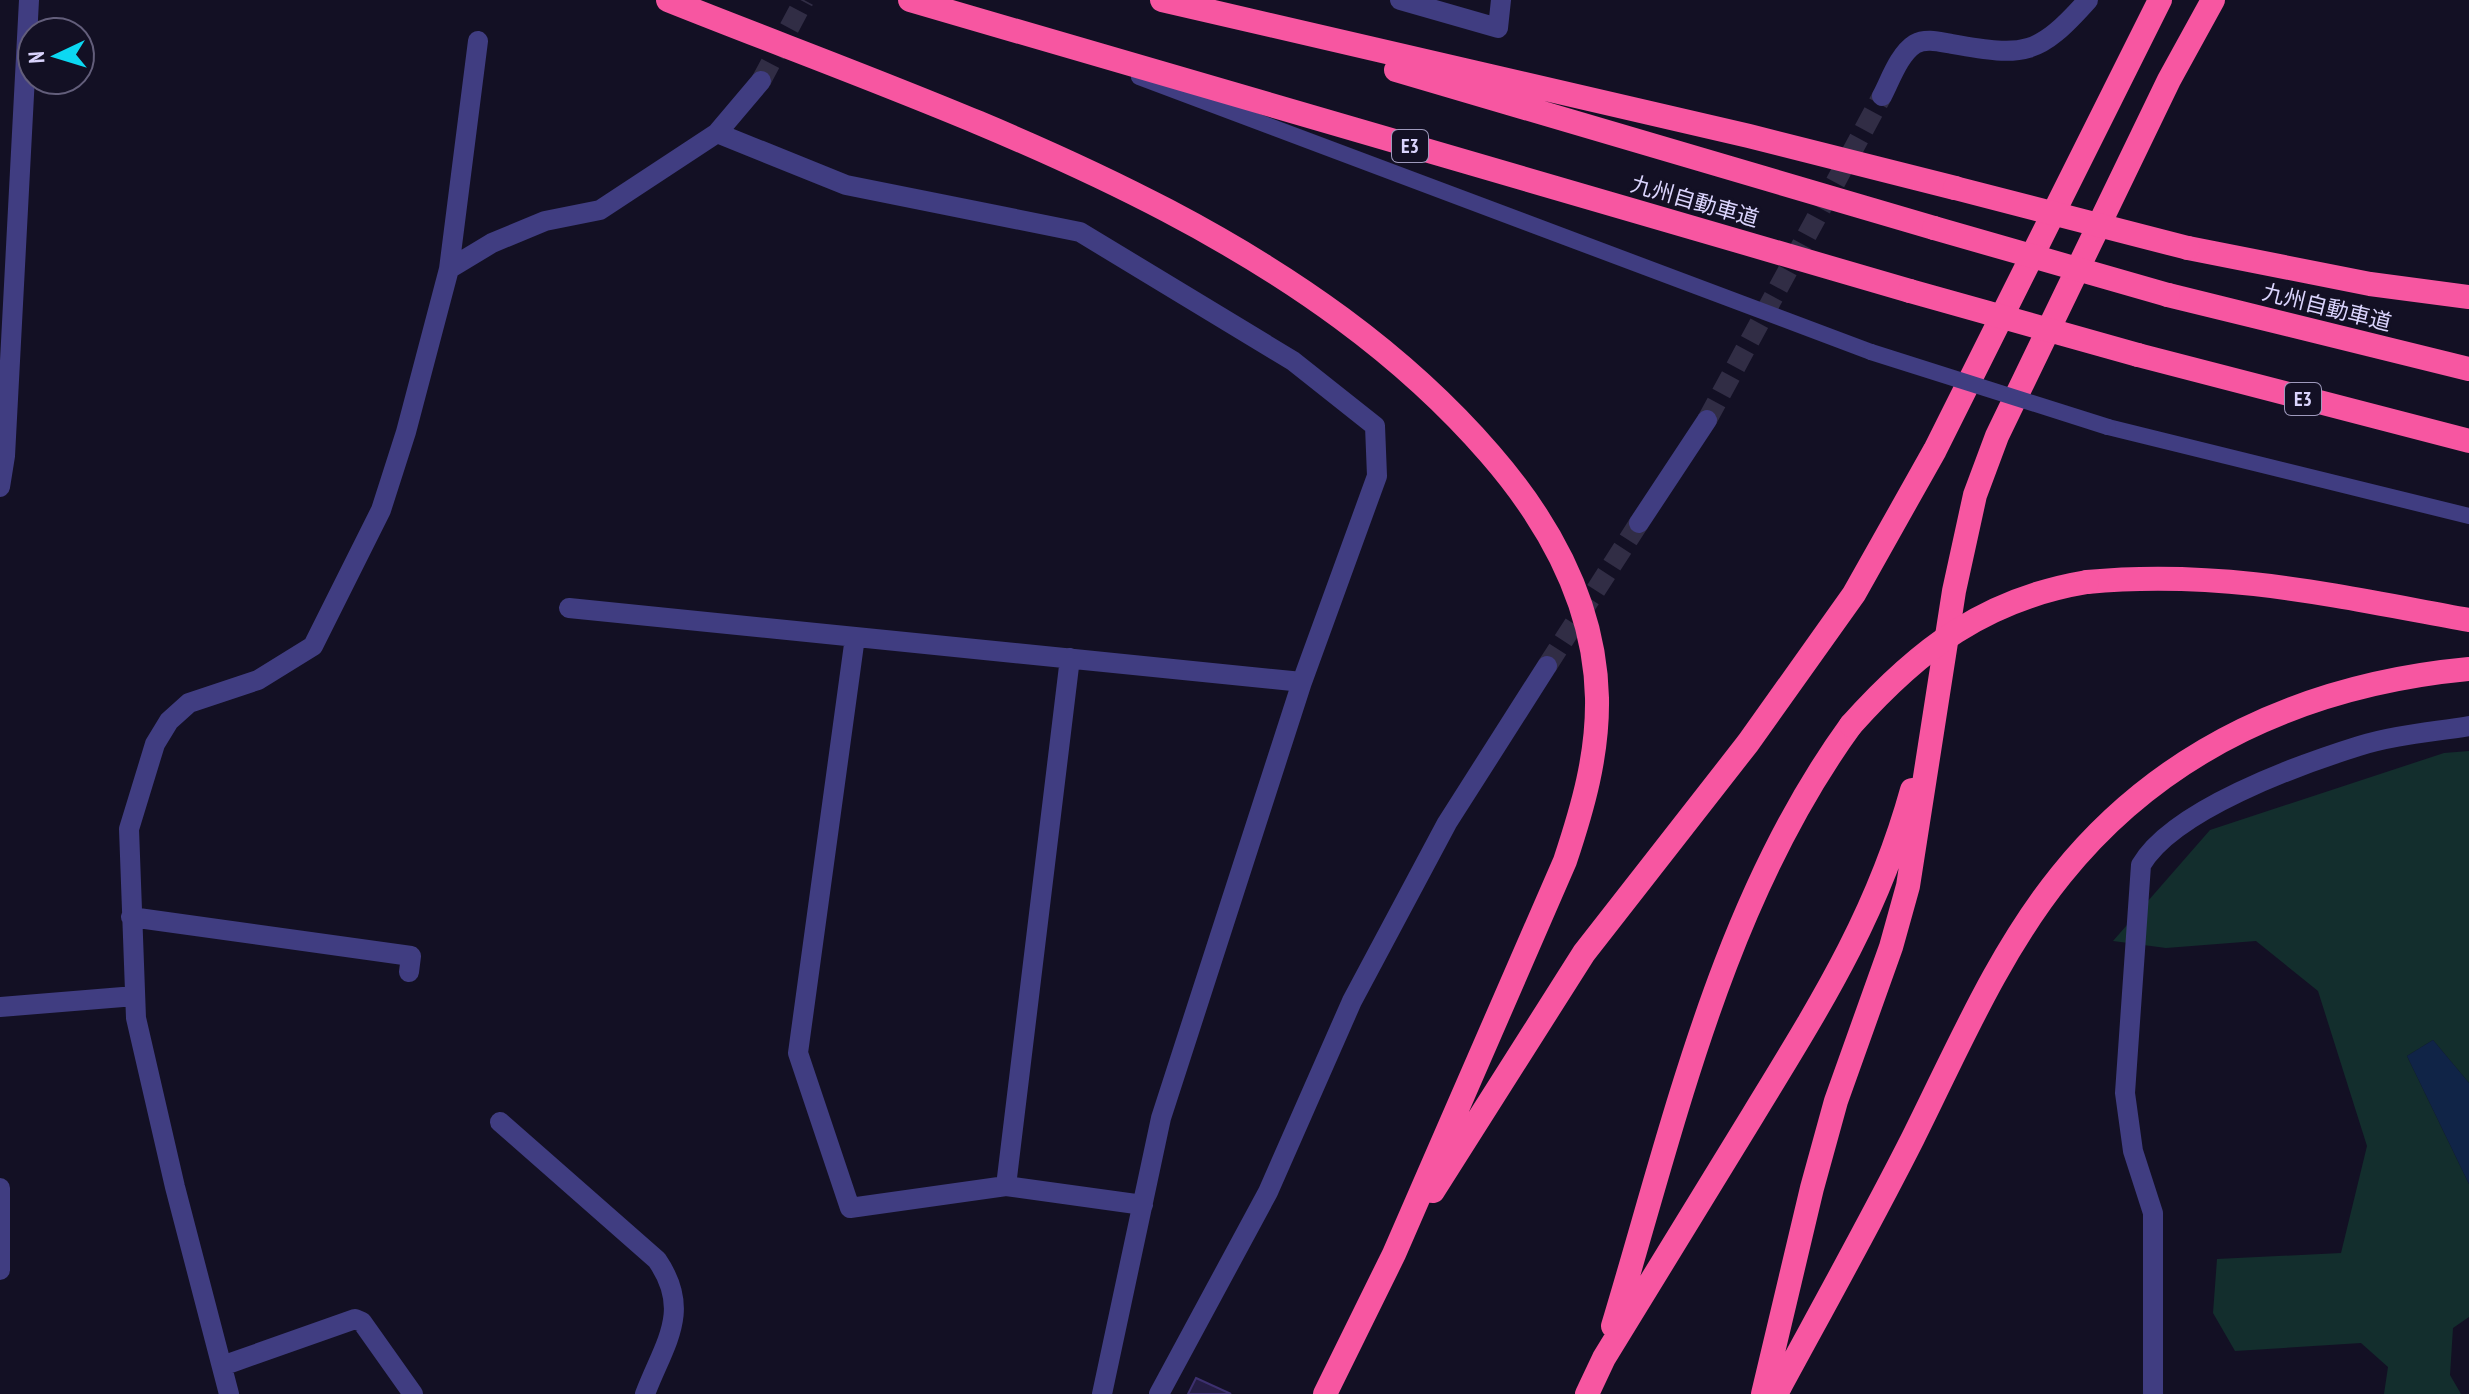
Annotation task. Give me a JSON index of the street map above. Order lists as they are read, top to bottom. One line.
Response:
{"streets":{"highway":["E3","九州自動車道"]},"north":"left"}
